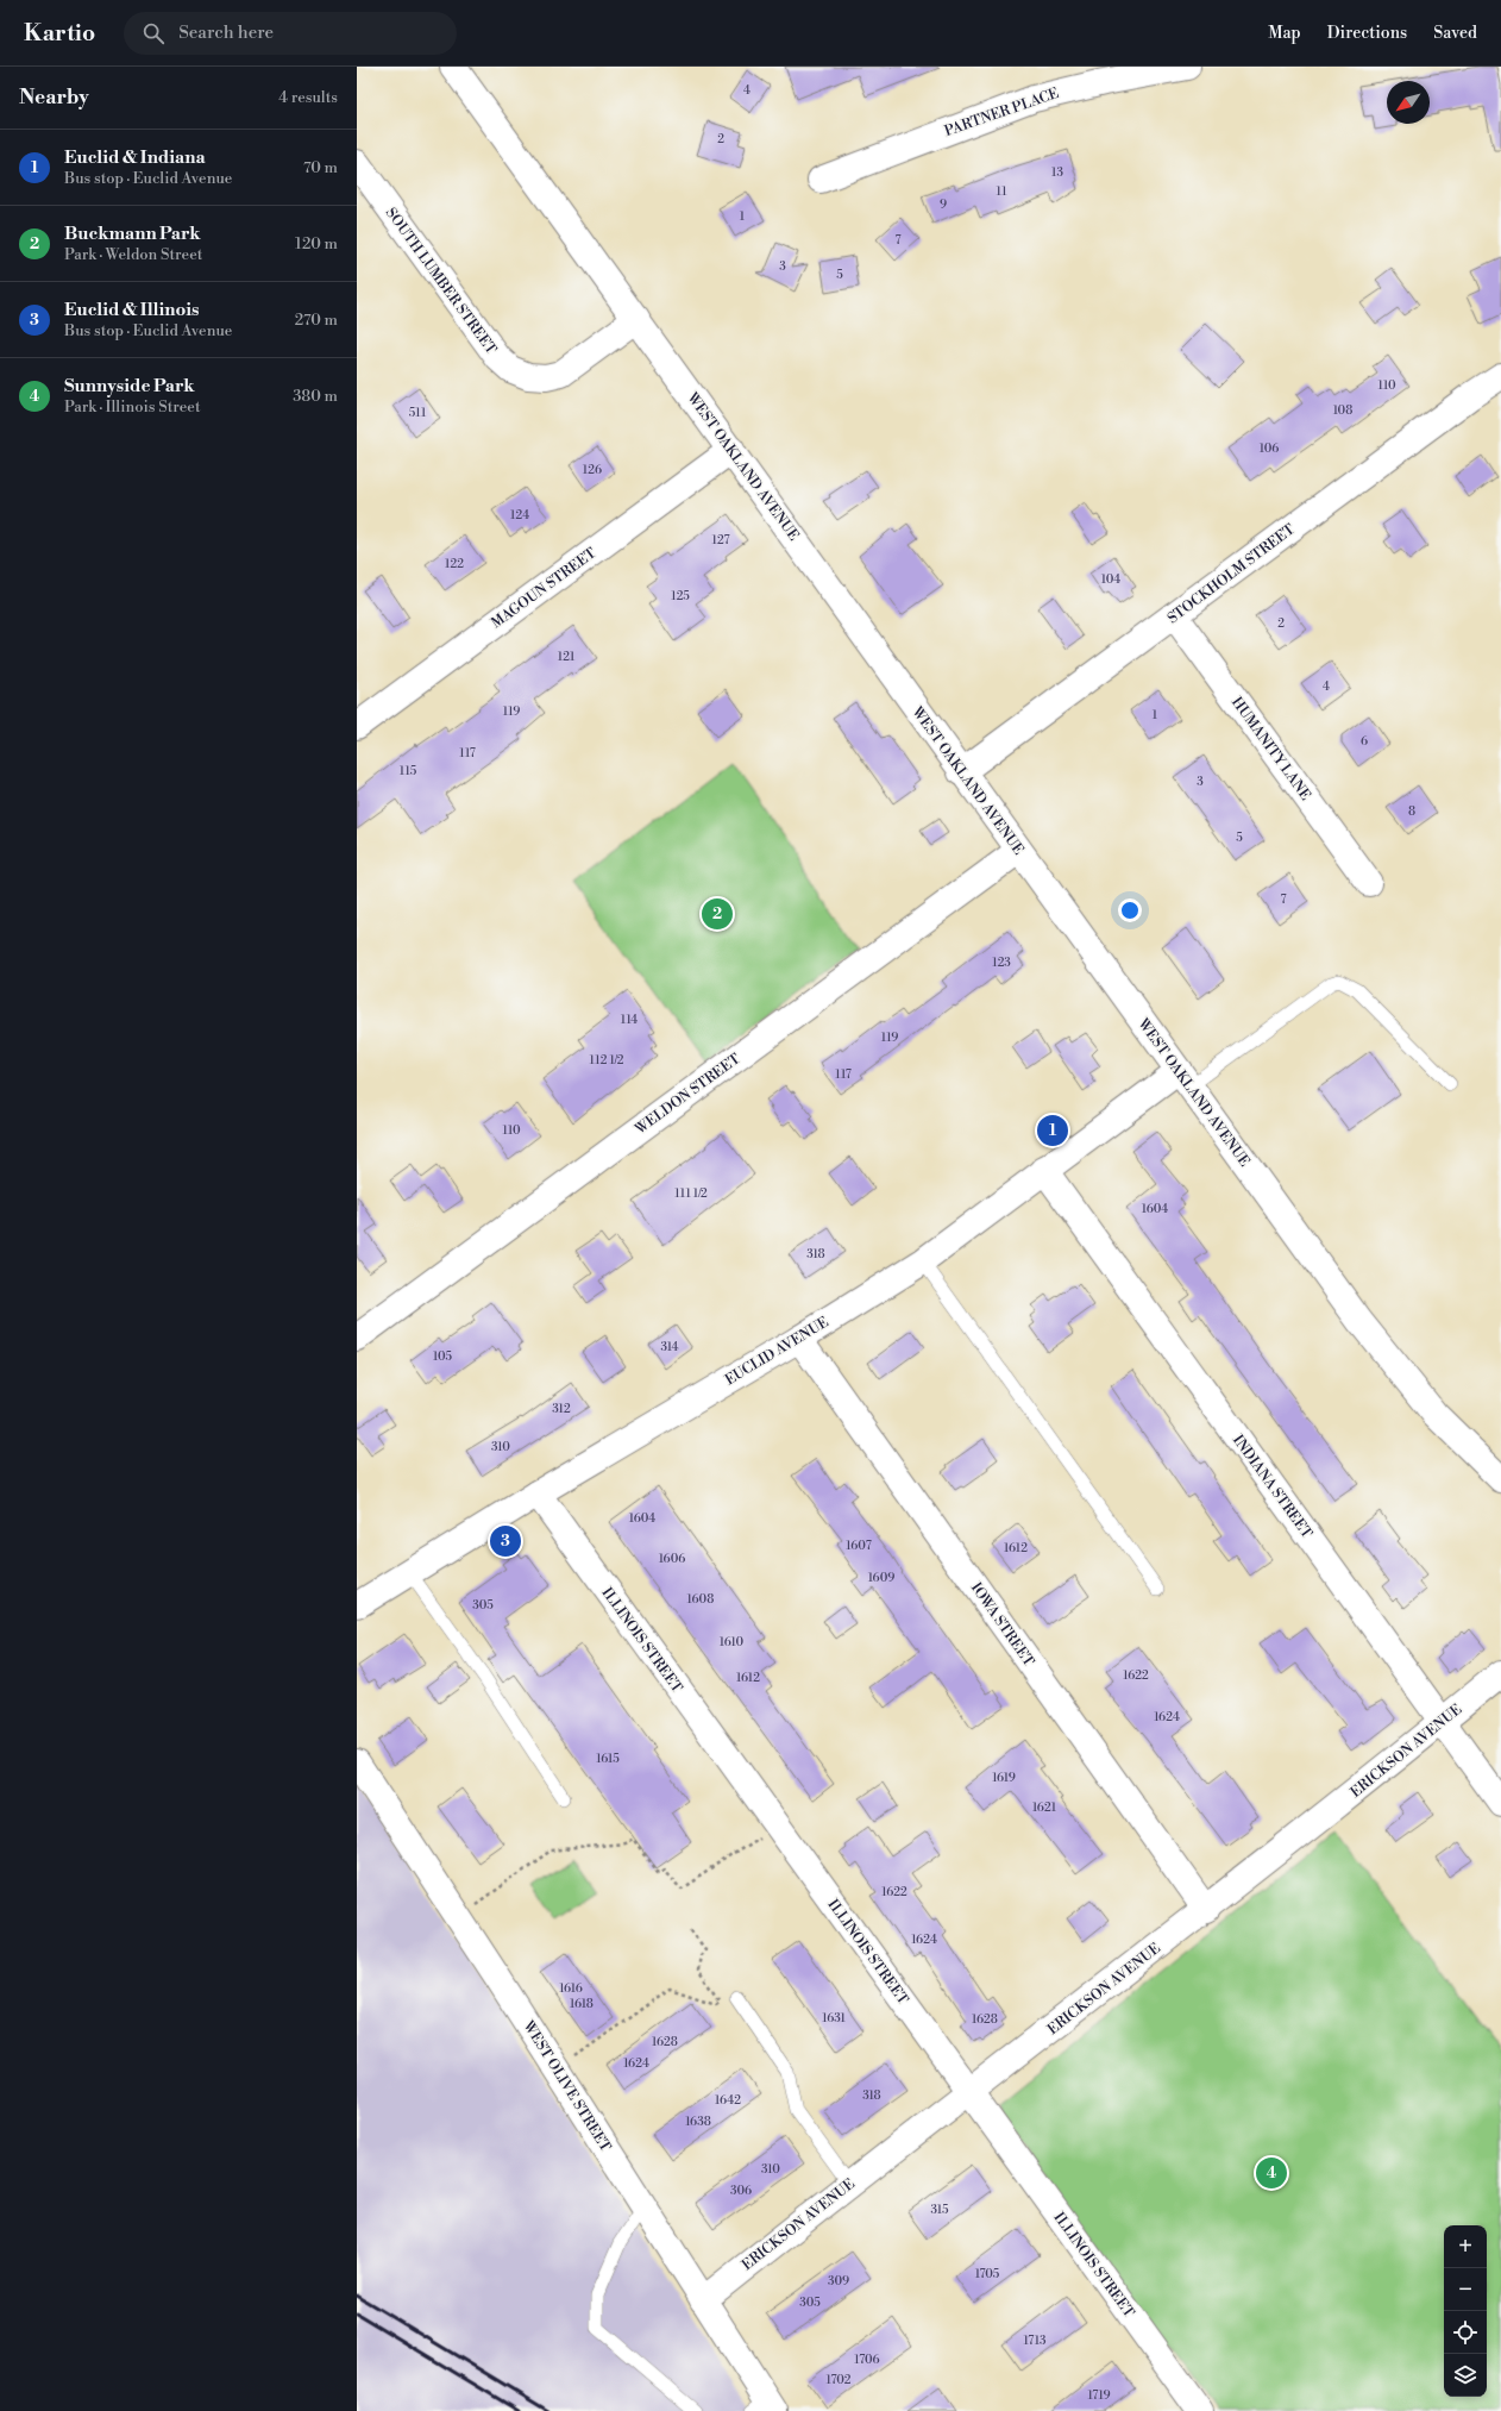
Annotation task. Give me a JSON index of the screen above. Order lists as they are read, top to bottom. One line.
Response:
{"streets":{"street":["PARTNER PLACE","SOUTH LUMBER STREET","WEST OAKLAND AVENUE","STOCKHOLM STREET","MAGOUN STREET","HUMANITY LANE","WELDON STREET","EUCLID AVENUE","INDIANA STREET","IOWA STREET","ILLINOIS STREET","ERICKSON AVENUE","WEST OLIVE STREET"]},"crossings":[["SOUTH LUMBER STREET","WEST OAKLAND AVENUE"],["WEST OAKLAND AVENUE","STOCKHOLM STREET"],["WEST OAKLAND AVENUE","MAGOUN STREET"],["WEST OAKLAND AVENUE","WELDON STREET"],["WEST OAKLAND AVENUE","EUCLID AVENUE"],["STOCKHOLM STREET","HUMANITY LANE"],["EUCLID AVENUE","INDIANA STREET"],["EUCLID AVENUE","IOWA STREET"],["EUCLID AVENUE","ILLINOIS STREET"],["INDIANA STREET","ERICKSON AVENUE"],["IOWA STREET","ERICKSON AVENUE"],["ILLINOIS STREET","ERICKSON AVENUE"],["ERICKSON AVENUE","WEST OLIVE STREET"]],"house_numbers":["4","2","13","11","9","1","7","3","5","110","108","511","106","126","124","127","122","104","125","2","121","4","119","1","6","117","115","3","8","5","7","123","114","119","112 1/2","117","110","111 1/2","1604","318","314","105","312","310","1604","1607","1612","1606","1609","1608","305","1610","1622","1612","1624","1615","1619","1621","1622","1624","1616","1618","1631","1628","1628","1624","318","1642","1638","310","306","315","1705","309","305","1713","1706","1702","1719"],"north":"bottom left","page":{"header":"Kartio","search":"Search here","nav":["Map","Directions","Saved"],"heading":["Nearby","4 results"],"list":[{"mark":"1","name":"Euclid & Indiana","note":"Bus stop · Euclid Avenue","value":"70 m"},{"mark":"2","name":"Buckmann Park","note":"Park · Weldon Street","value":"120 m"},{"mark":"3","name":"Euclid & Illinois","note":"Bus stop · Euclid Avenue","value":"270 m"},{"mark":"4","name":"Sunnyside Park","note":"Park · Illinois Street","value":"380 m"}],"pins":["2","1","3","4"],"map_buttons":["+","−"]}}
